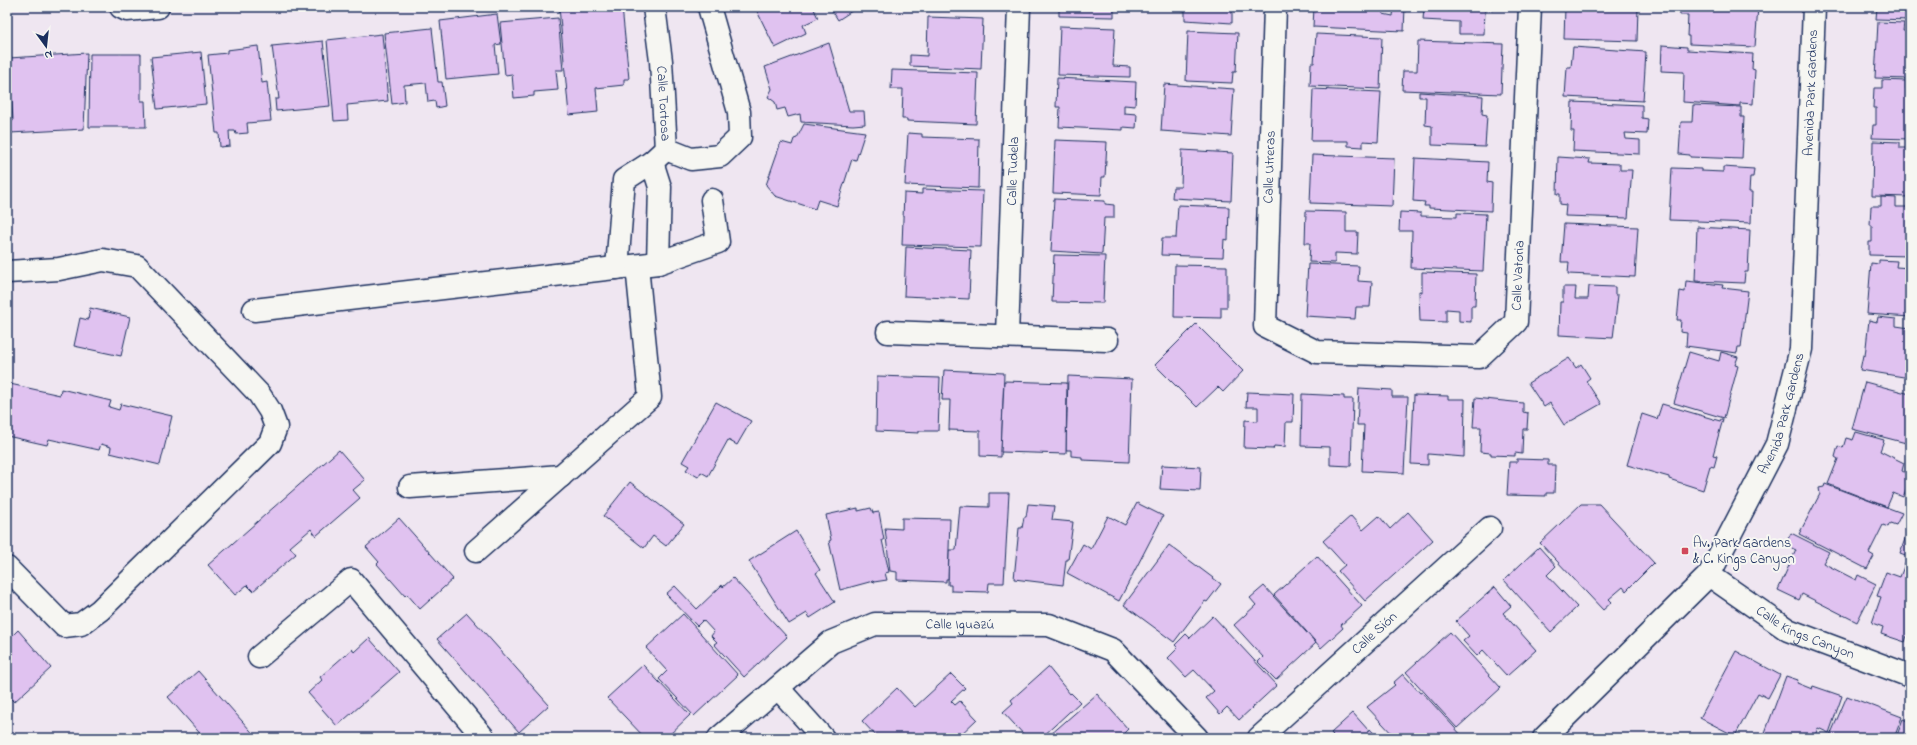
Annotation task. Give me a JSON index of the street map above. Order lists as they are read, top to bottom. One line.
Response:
{"streets":{"street":["Avenida Park Gardens","Calle Tortosa","Calle Utreras","Calle Tudela","Calle Vatoria","Calle Iguazú","Calle Kings Canyon","Calle Sión"]},"crossings":[["Avenida Park Gardens","Calle Kings Canyon"],["Calle Utreras","Calle Vatoria"]],"places":{"transit":["Av. Park Gardens & C. Kings Canyon"]},"north":"bottom"}
